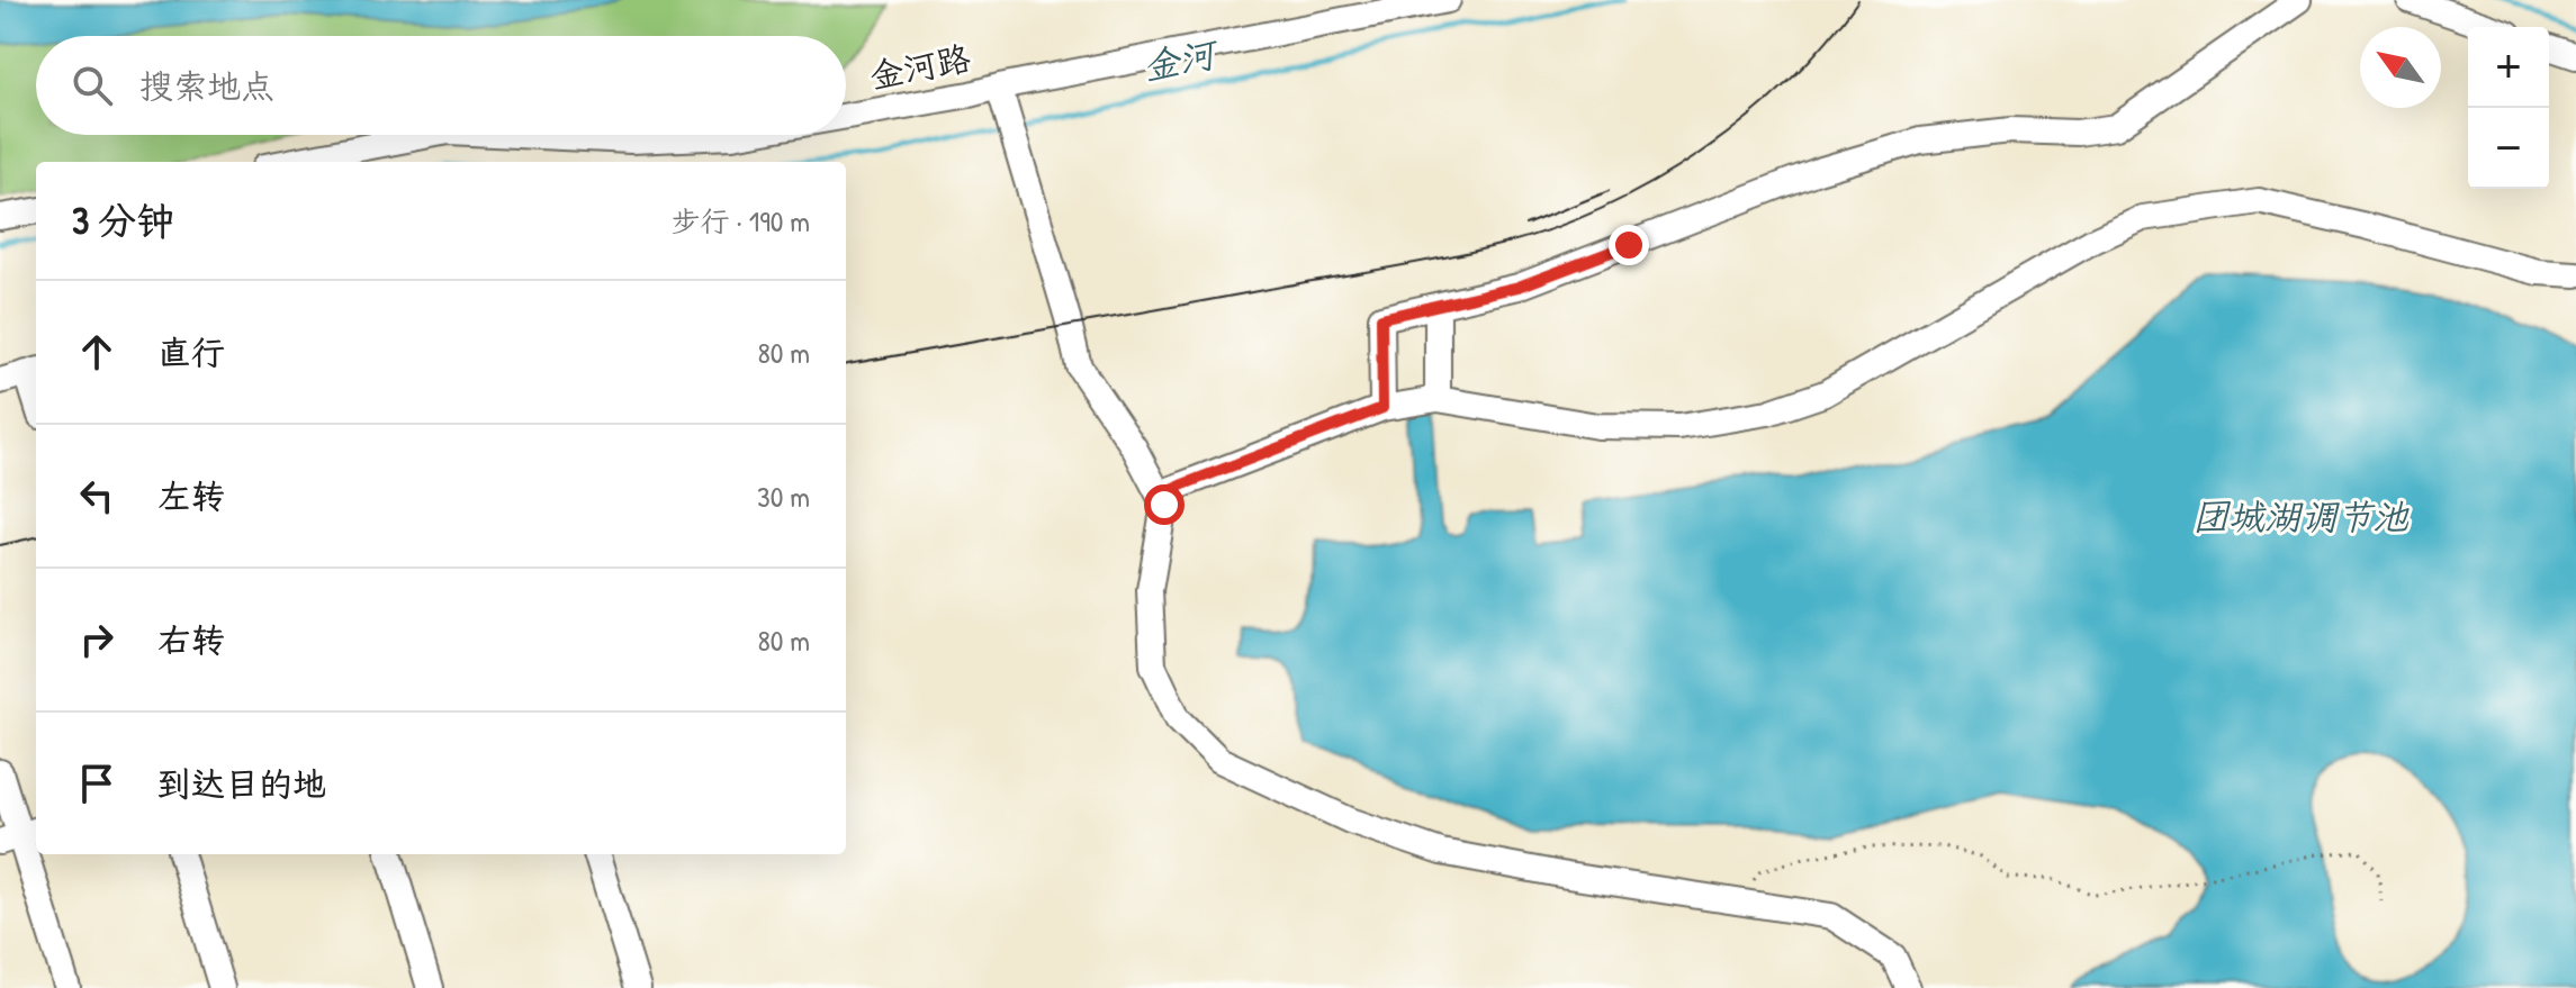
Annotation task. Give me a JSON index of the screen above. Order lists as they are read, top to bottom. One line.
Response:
{"streets":{"street":["金河路"]},"water":["金河","团城湖调节池"],"north":"top left","page":{"map_buttons":["+","−"],"search":"搜索地点","heading":["3 分钟","步行 · 190 m"],"list":[["直行","80 m"],["左转","30 m"],["右转","80 m"],"到达目的地"]}}
